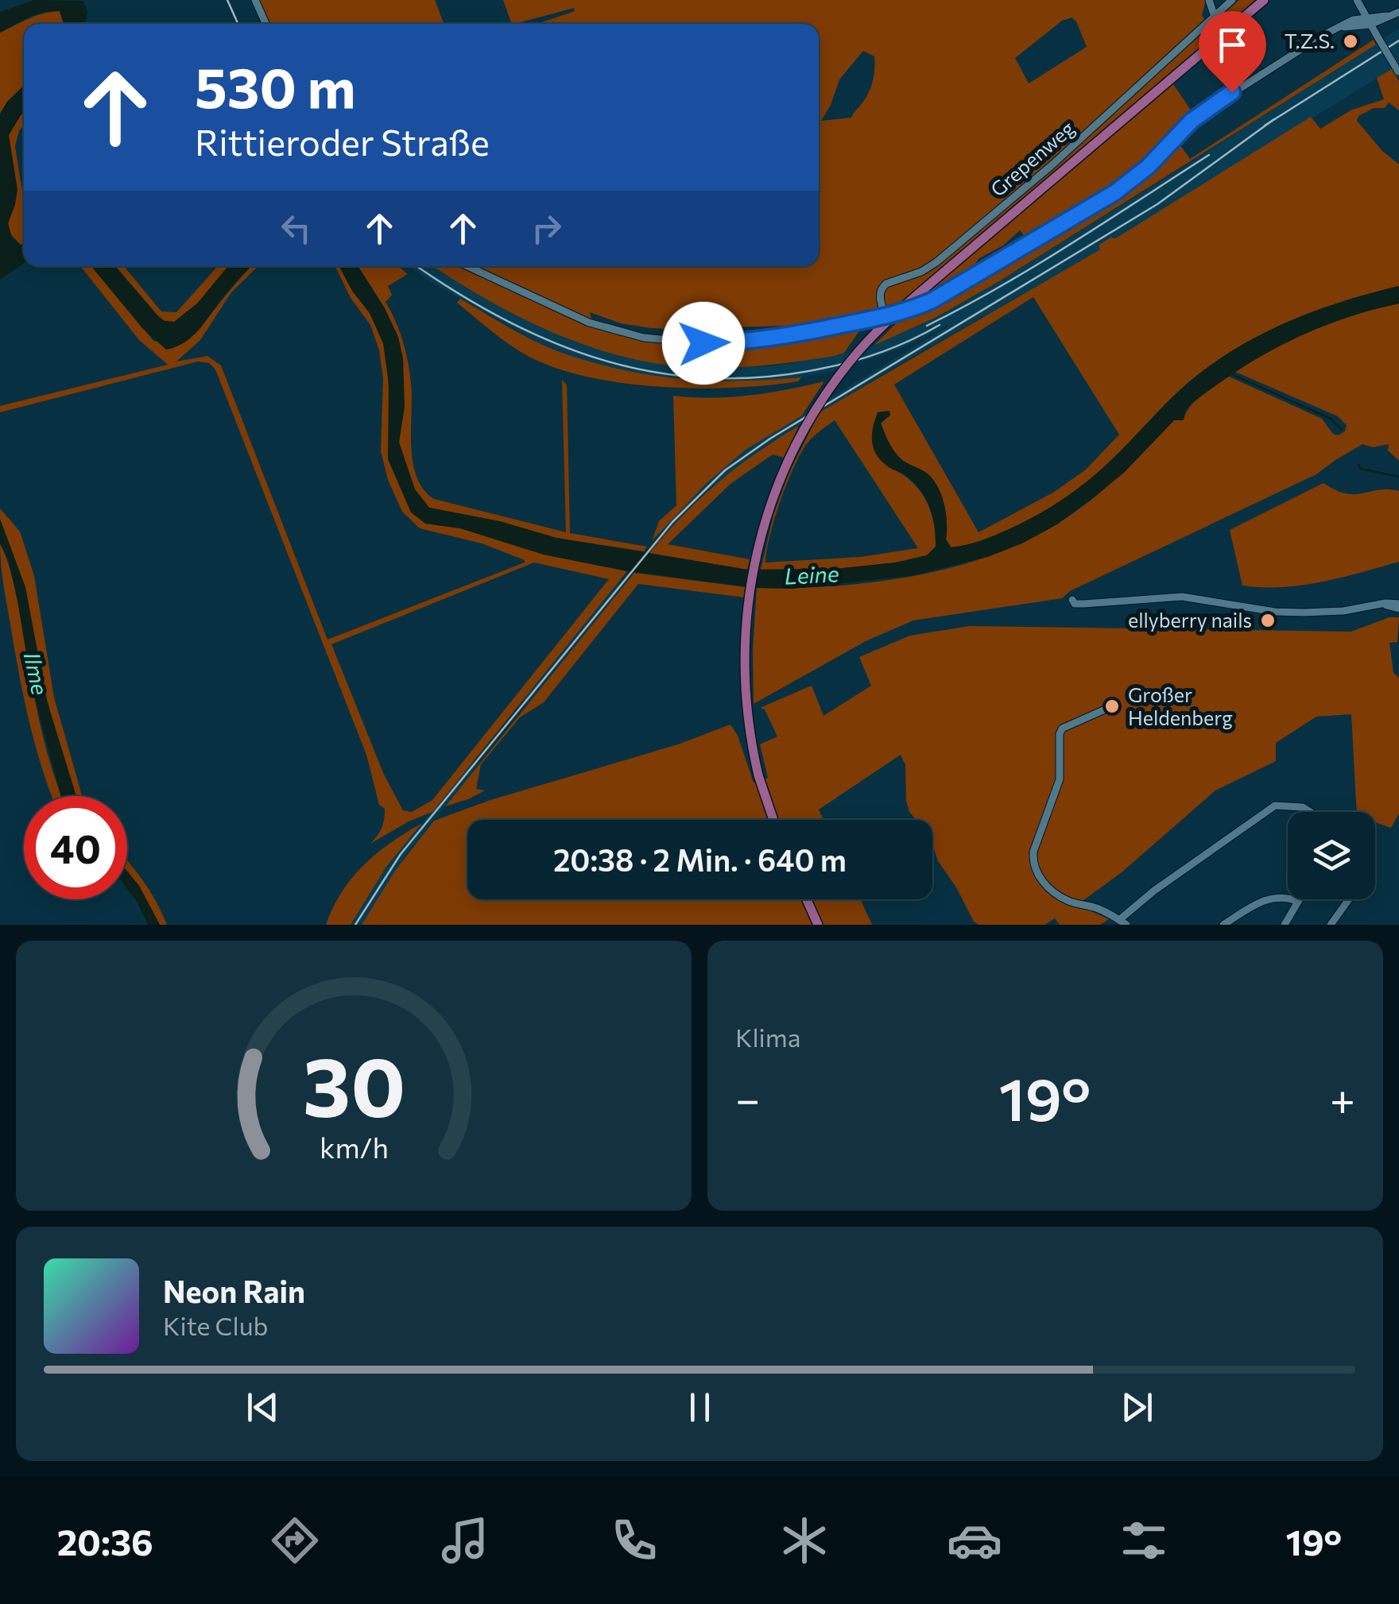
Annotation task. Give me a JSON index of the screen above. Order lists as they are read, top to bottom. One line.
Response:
{"streets":{"street":["Grepenweg"]},"water":["Leine","Ilme"],"places":["T.Z.S.","ellyberry nails","Großer Heldenberg"],"page":{"turn":["530 m","Rittieroder Straße"],"limit":"40","trip":"20:38 · 2 Min. · 640 m","tile":"Klima","heat":["−","19°","+"],"song":["Neon Rain","Kite Club"],"tabs":["20:36","19°"],"gauge":["30","km/h"]}}
